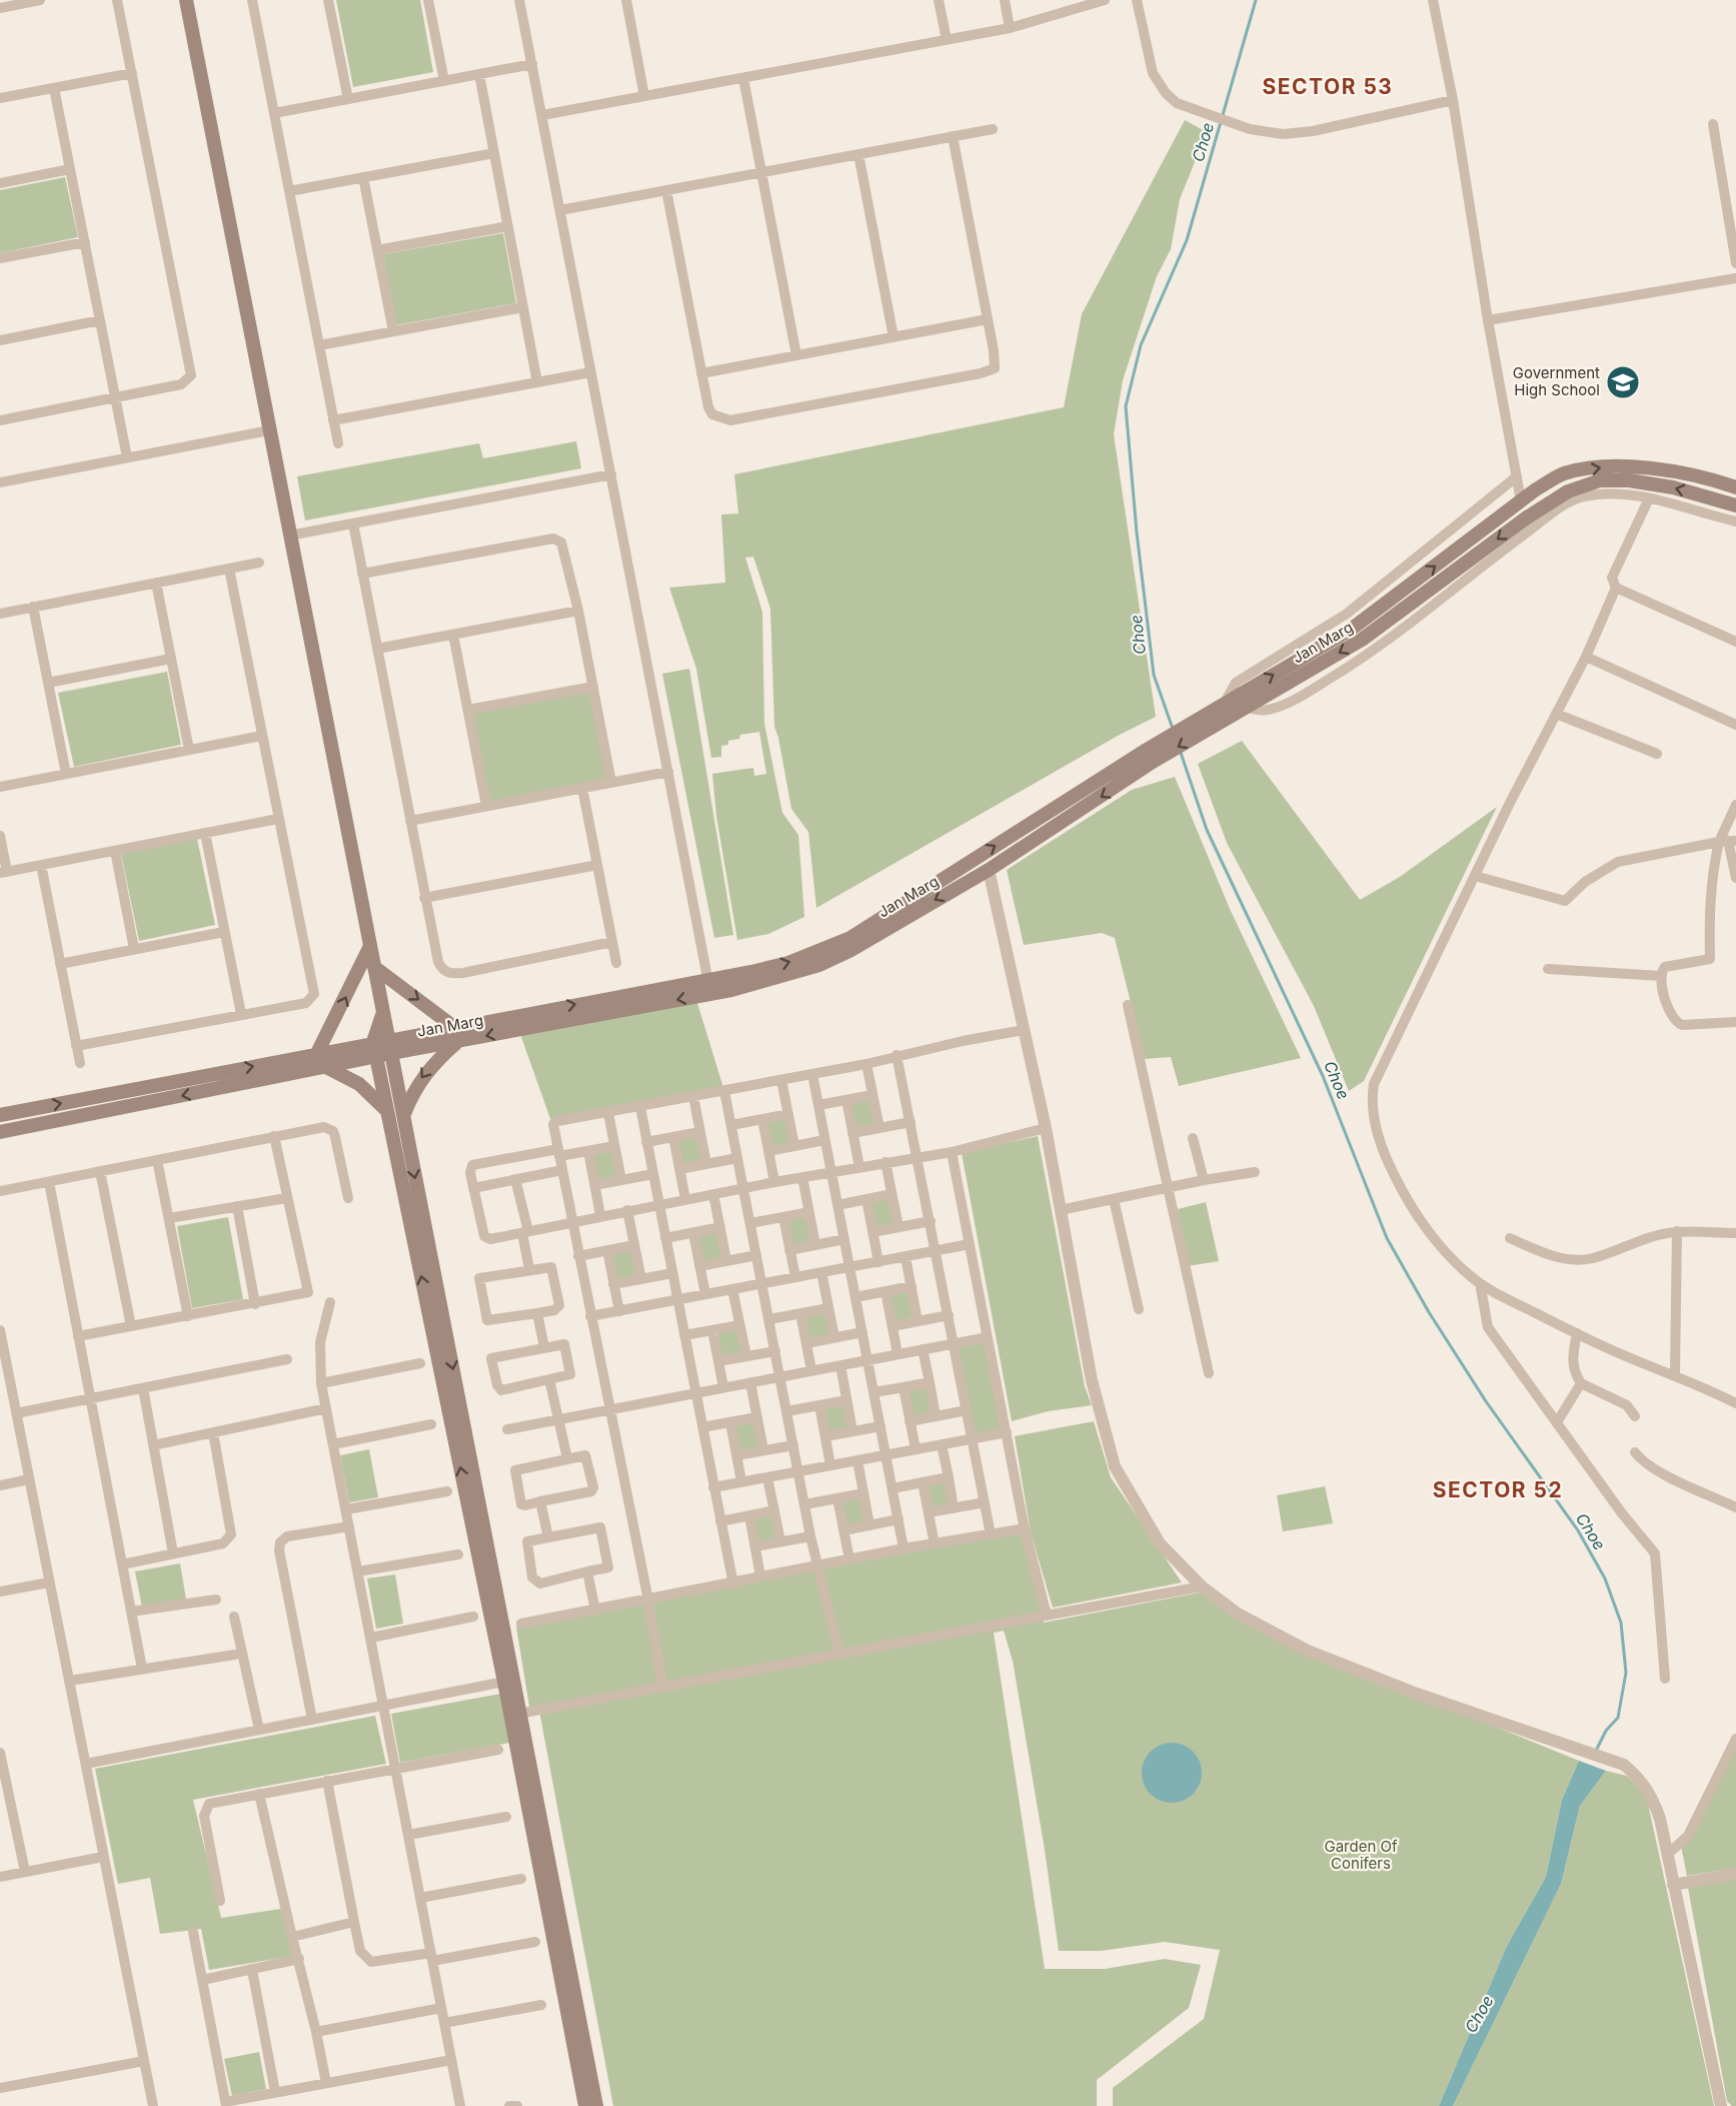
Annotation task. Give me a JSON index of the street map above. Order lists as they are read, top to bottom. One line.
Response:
{"streets":{"main road":["Jan Marg"]},"districts":["SECTOR 53","SECTOR 52"],"water":["Choe"],"parks":["Garden Of Conifers"],"places":{"school or university":["Government High School"]}}
